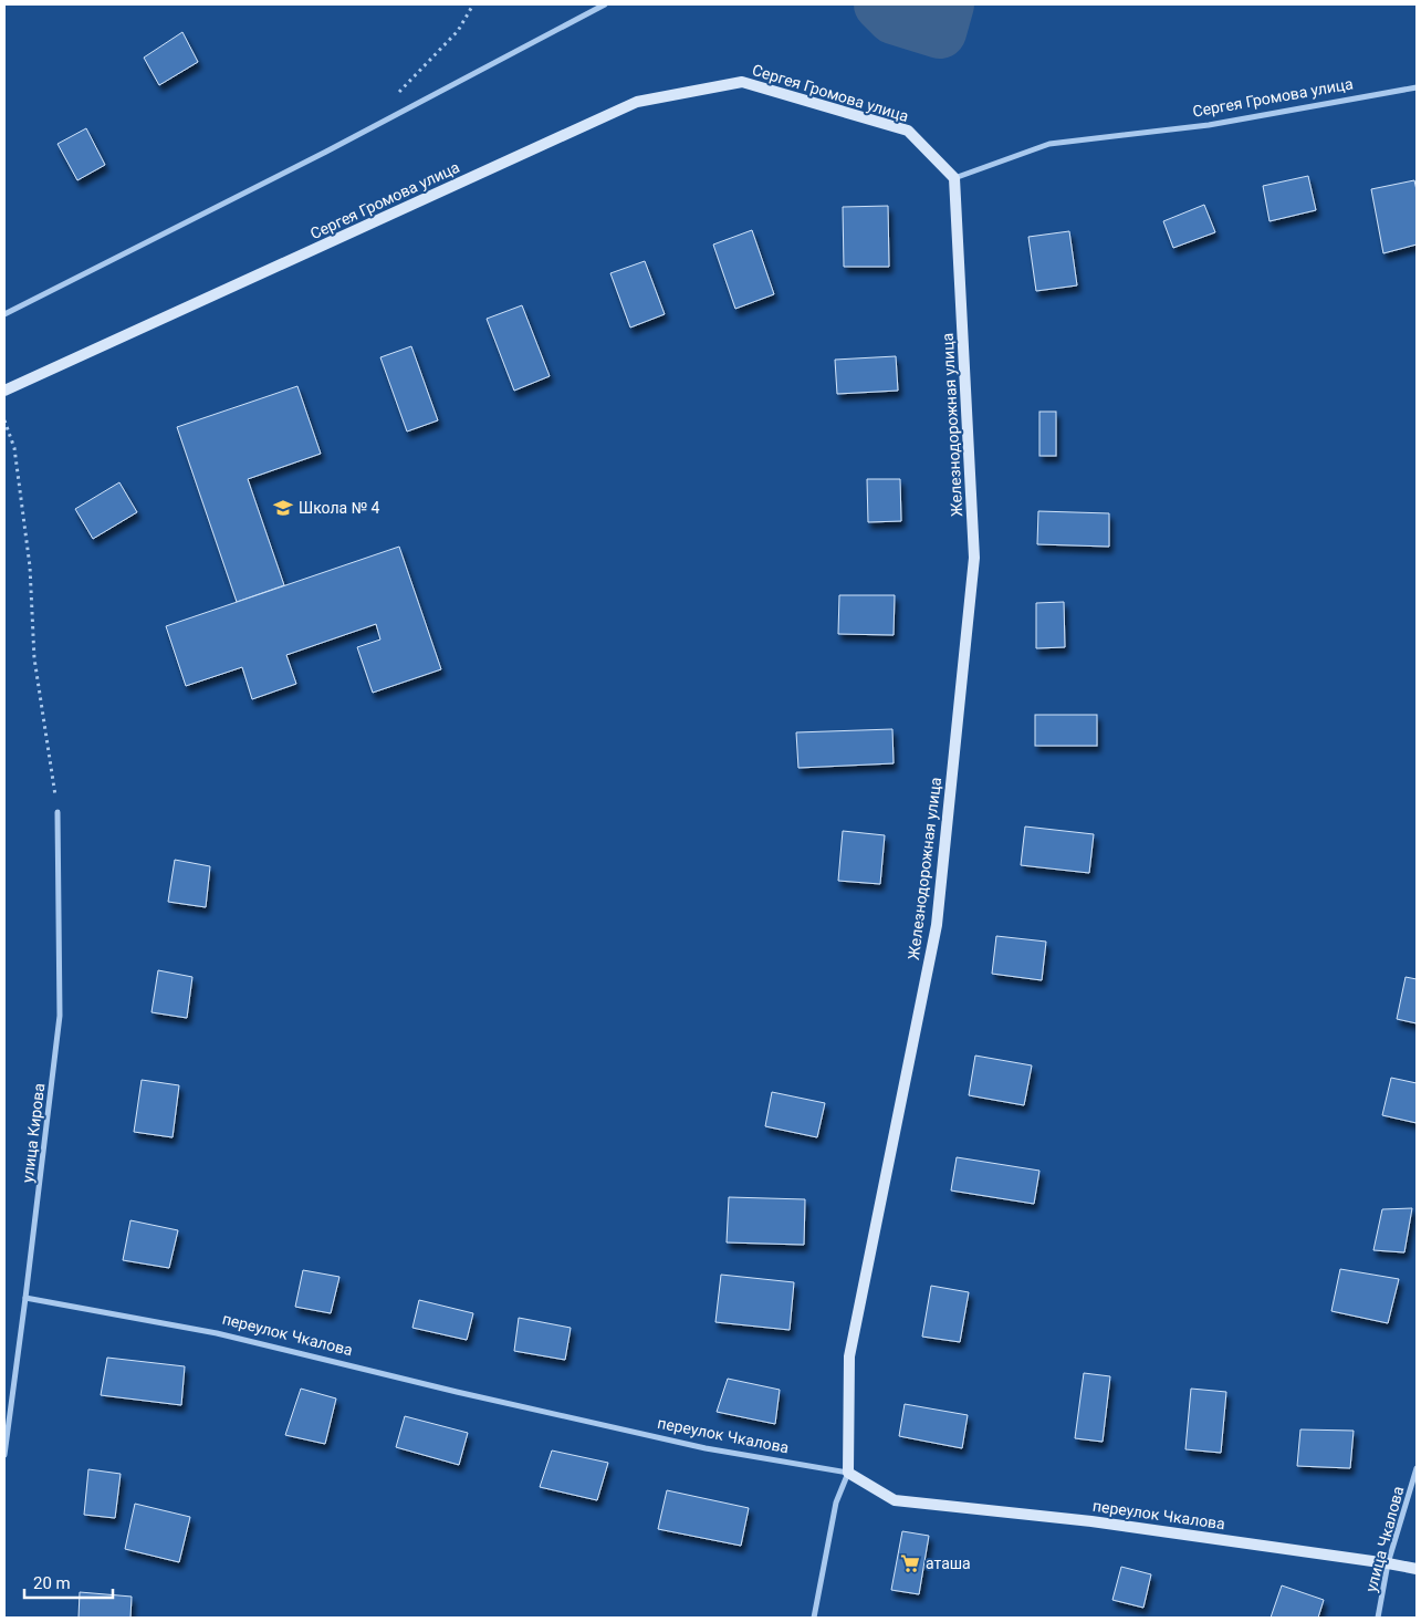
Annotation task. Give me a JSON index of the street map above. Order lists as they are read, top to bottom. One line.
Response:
{"streets":{"street":["Сергея Громова улица","Железнодорожная улица","улица Кирова","переулок Чкалова","улица Чкалова"]},"crossings":[["Сергея Громова улица","Железнодорожная улица"],["Железнодорожная улица","переулок Чкалова"],["улица Кирова","переулок Чкалова"],["переулок Чкалова","улица Чкалова"]],"places":{"school or university":["Школа № 4"],"supermarket":["аташа"]},"scale_bar":"20 m"}
